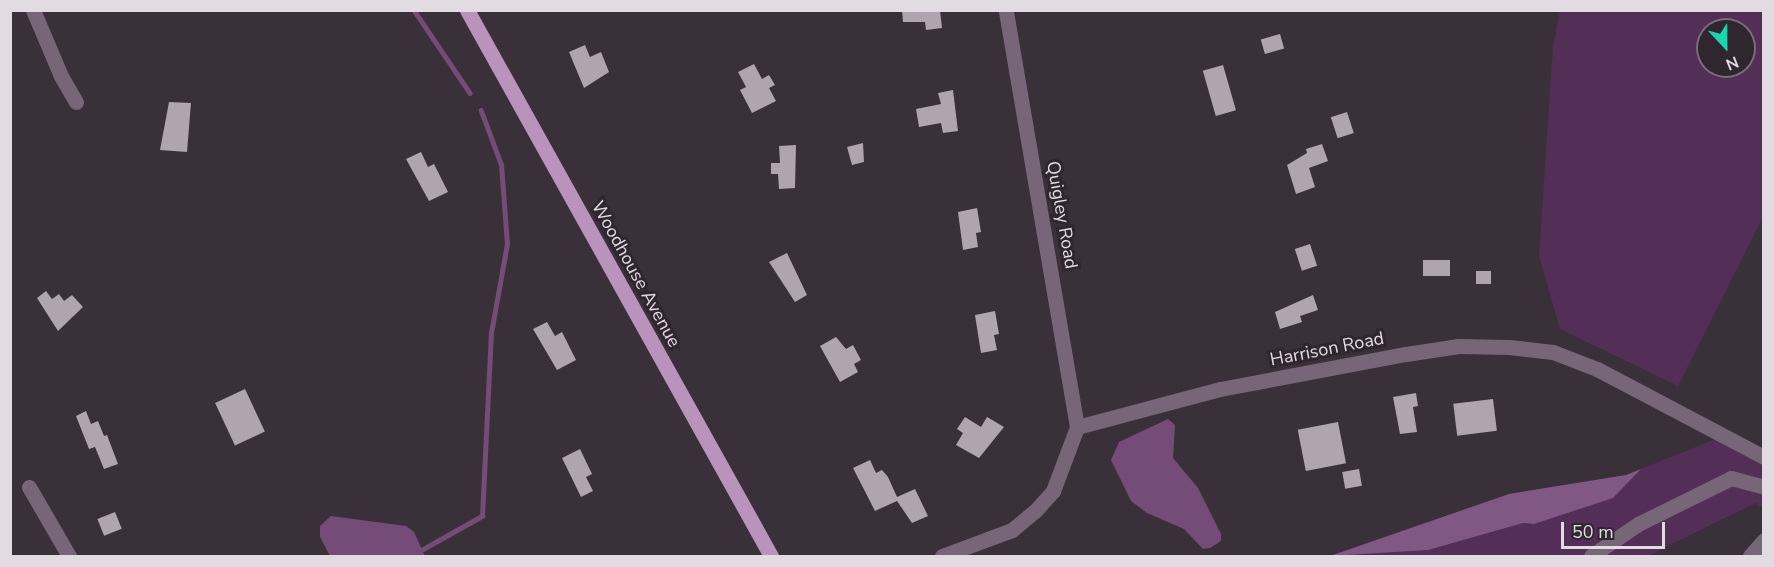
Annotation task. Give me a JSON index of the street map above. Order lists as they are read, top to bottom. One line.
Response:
{"streets":{"main road":["Woodhouse Avenue"],"street":["Quigley Road","Harrison Road"]},"crossings":[["Quigley Road","Harrison Road"]],"scale_bar":"50 m","north":"bottom"}
